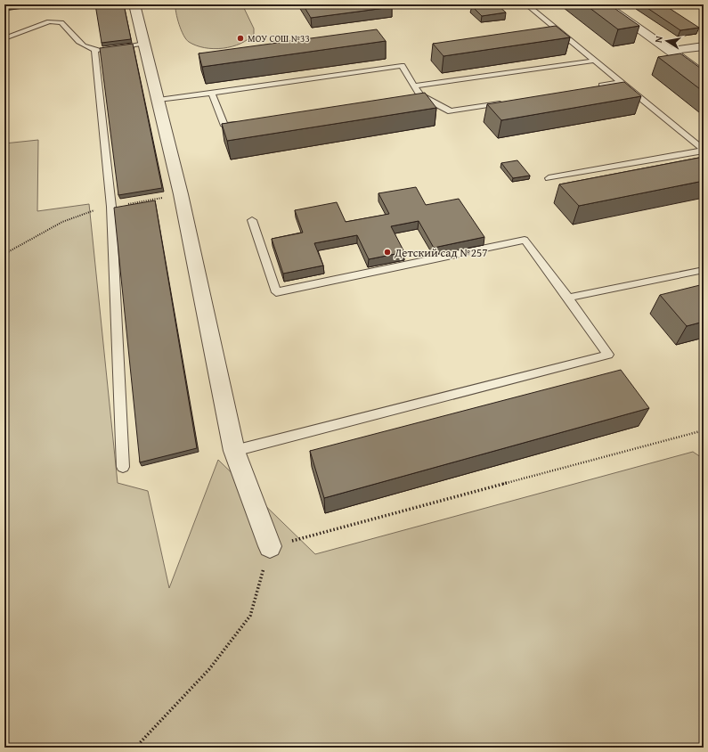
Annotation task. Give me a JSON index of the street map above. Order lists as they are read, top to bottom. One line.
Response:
{"places":["МОУ СОШ №33","Детский сад №257"],"north":"left"}
